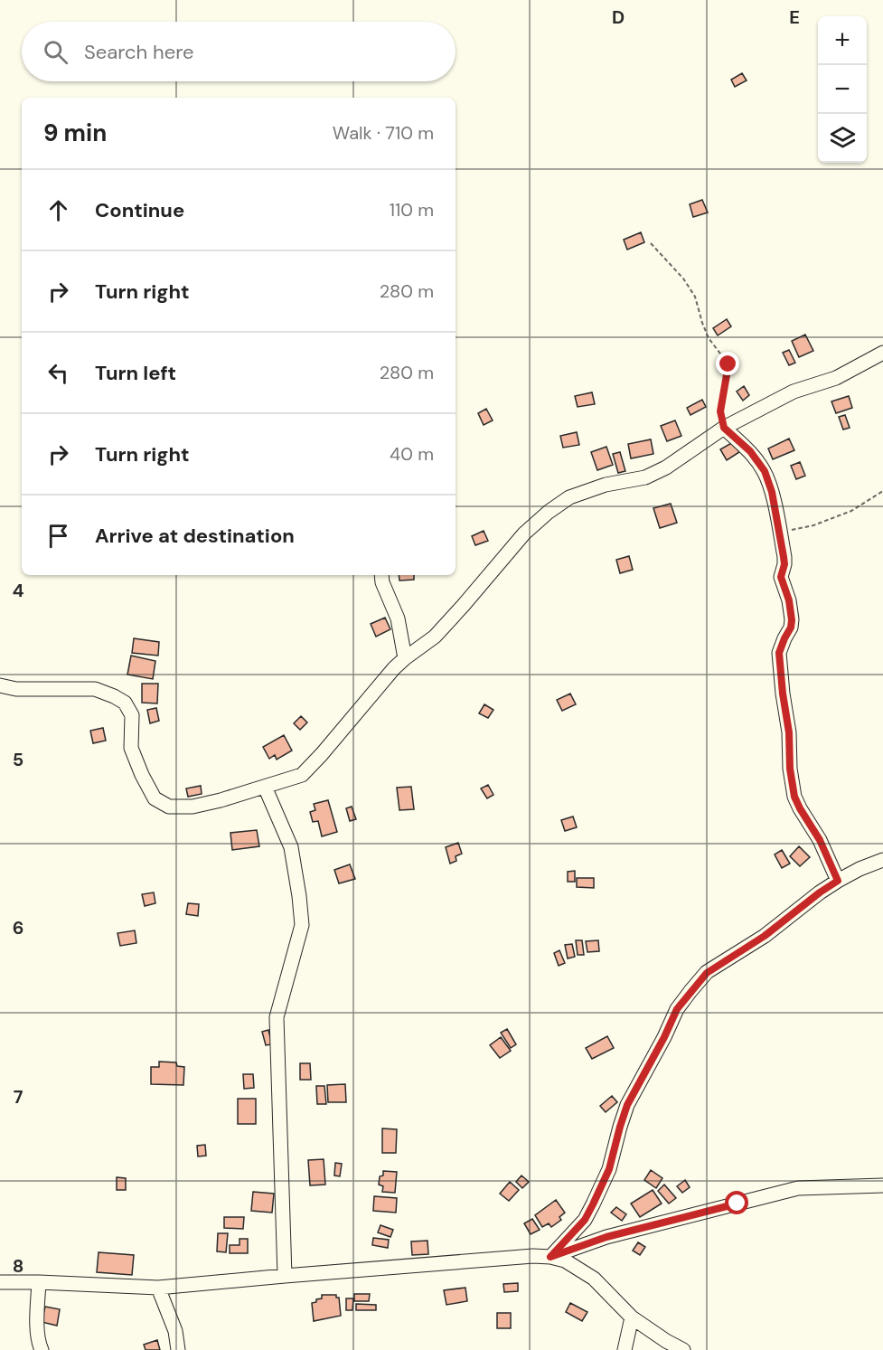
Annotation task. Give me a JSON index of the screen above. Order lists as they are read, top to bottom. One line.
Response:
{"page":{"map_buttons":["+","−"],"search":"Search here","heading":["9 min","Walk · 710 m"],"list":[["Continue","110 m"],["Turn right","280 m"],["Turn left","280 m"],["Turn right","40 m"],"Arrive at destination"]},"grid":{"columns":["D","E"],"rows":["4","5","6","7","8"]}}
